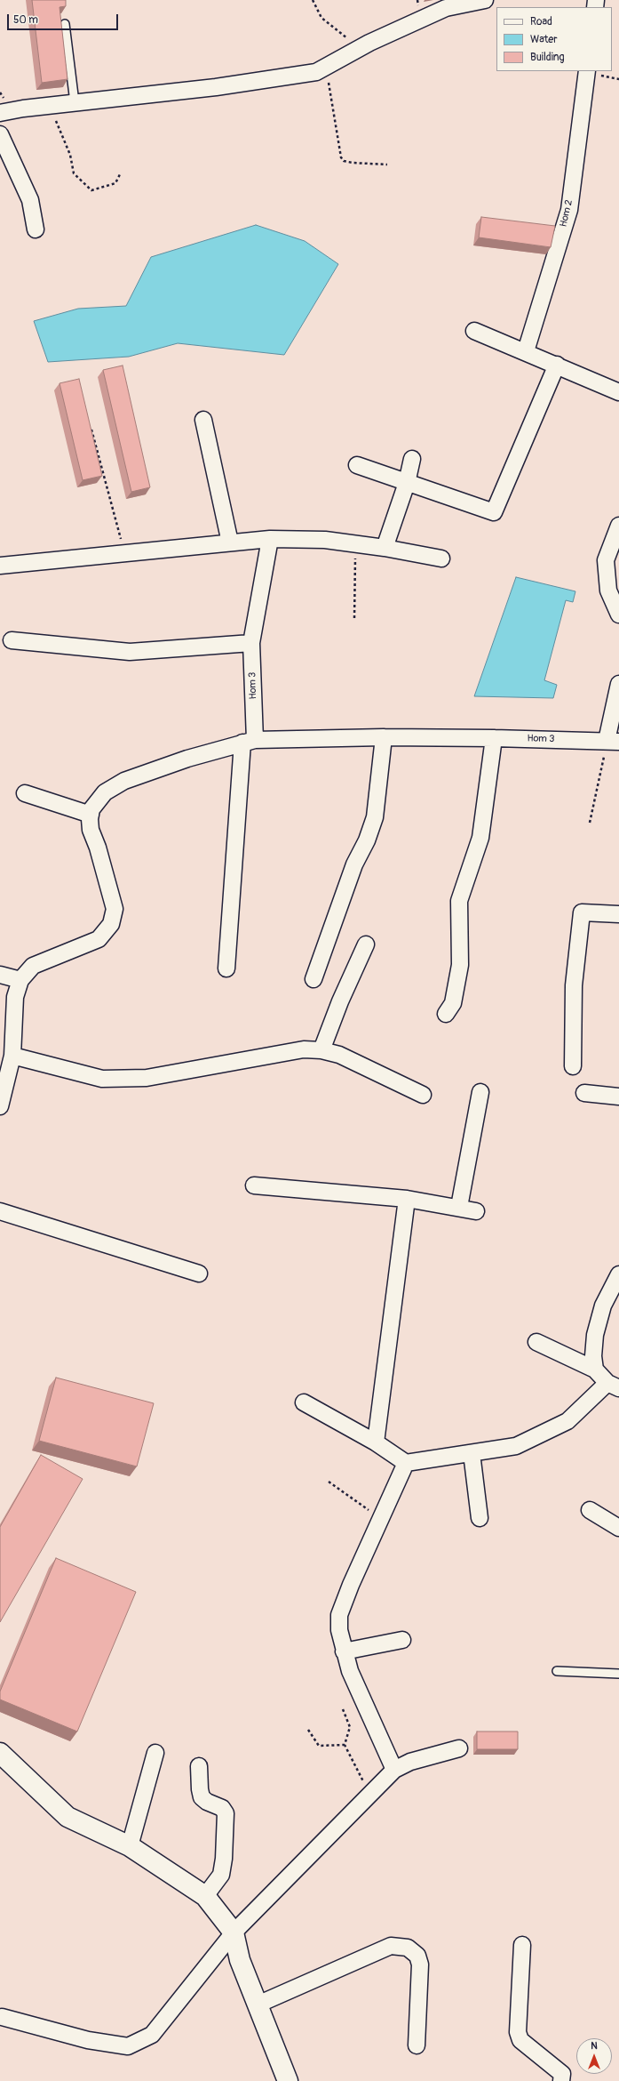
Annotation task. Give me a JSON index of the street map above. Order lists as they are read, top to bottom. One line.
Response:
{"streets":{"street":["Hom 2","Hom 3"]},"legend":["Road","Water","Building"],"scale_bar":"50 m","north":"top"}
